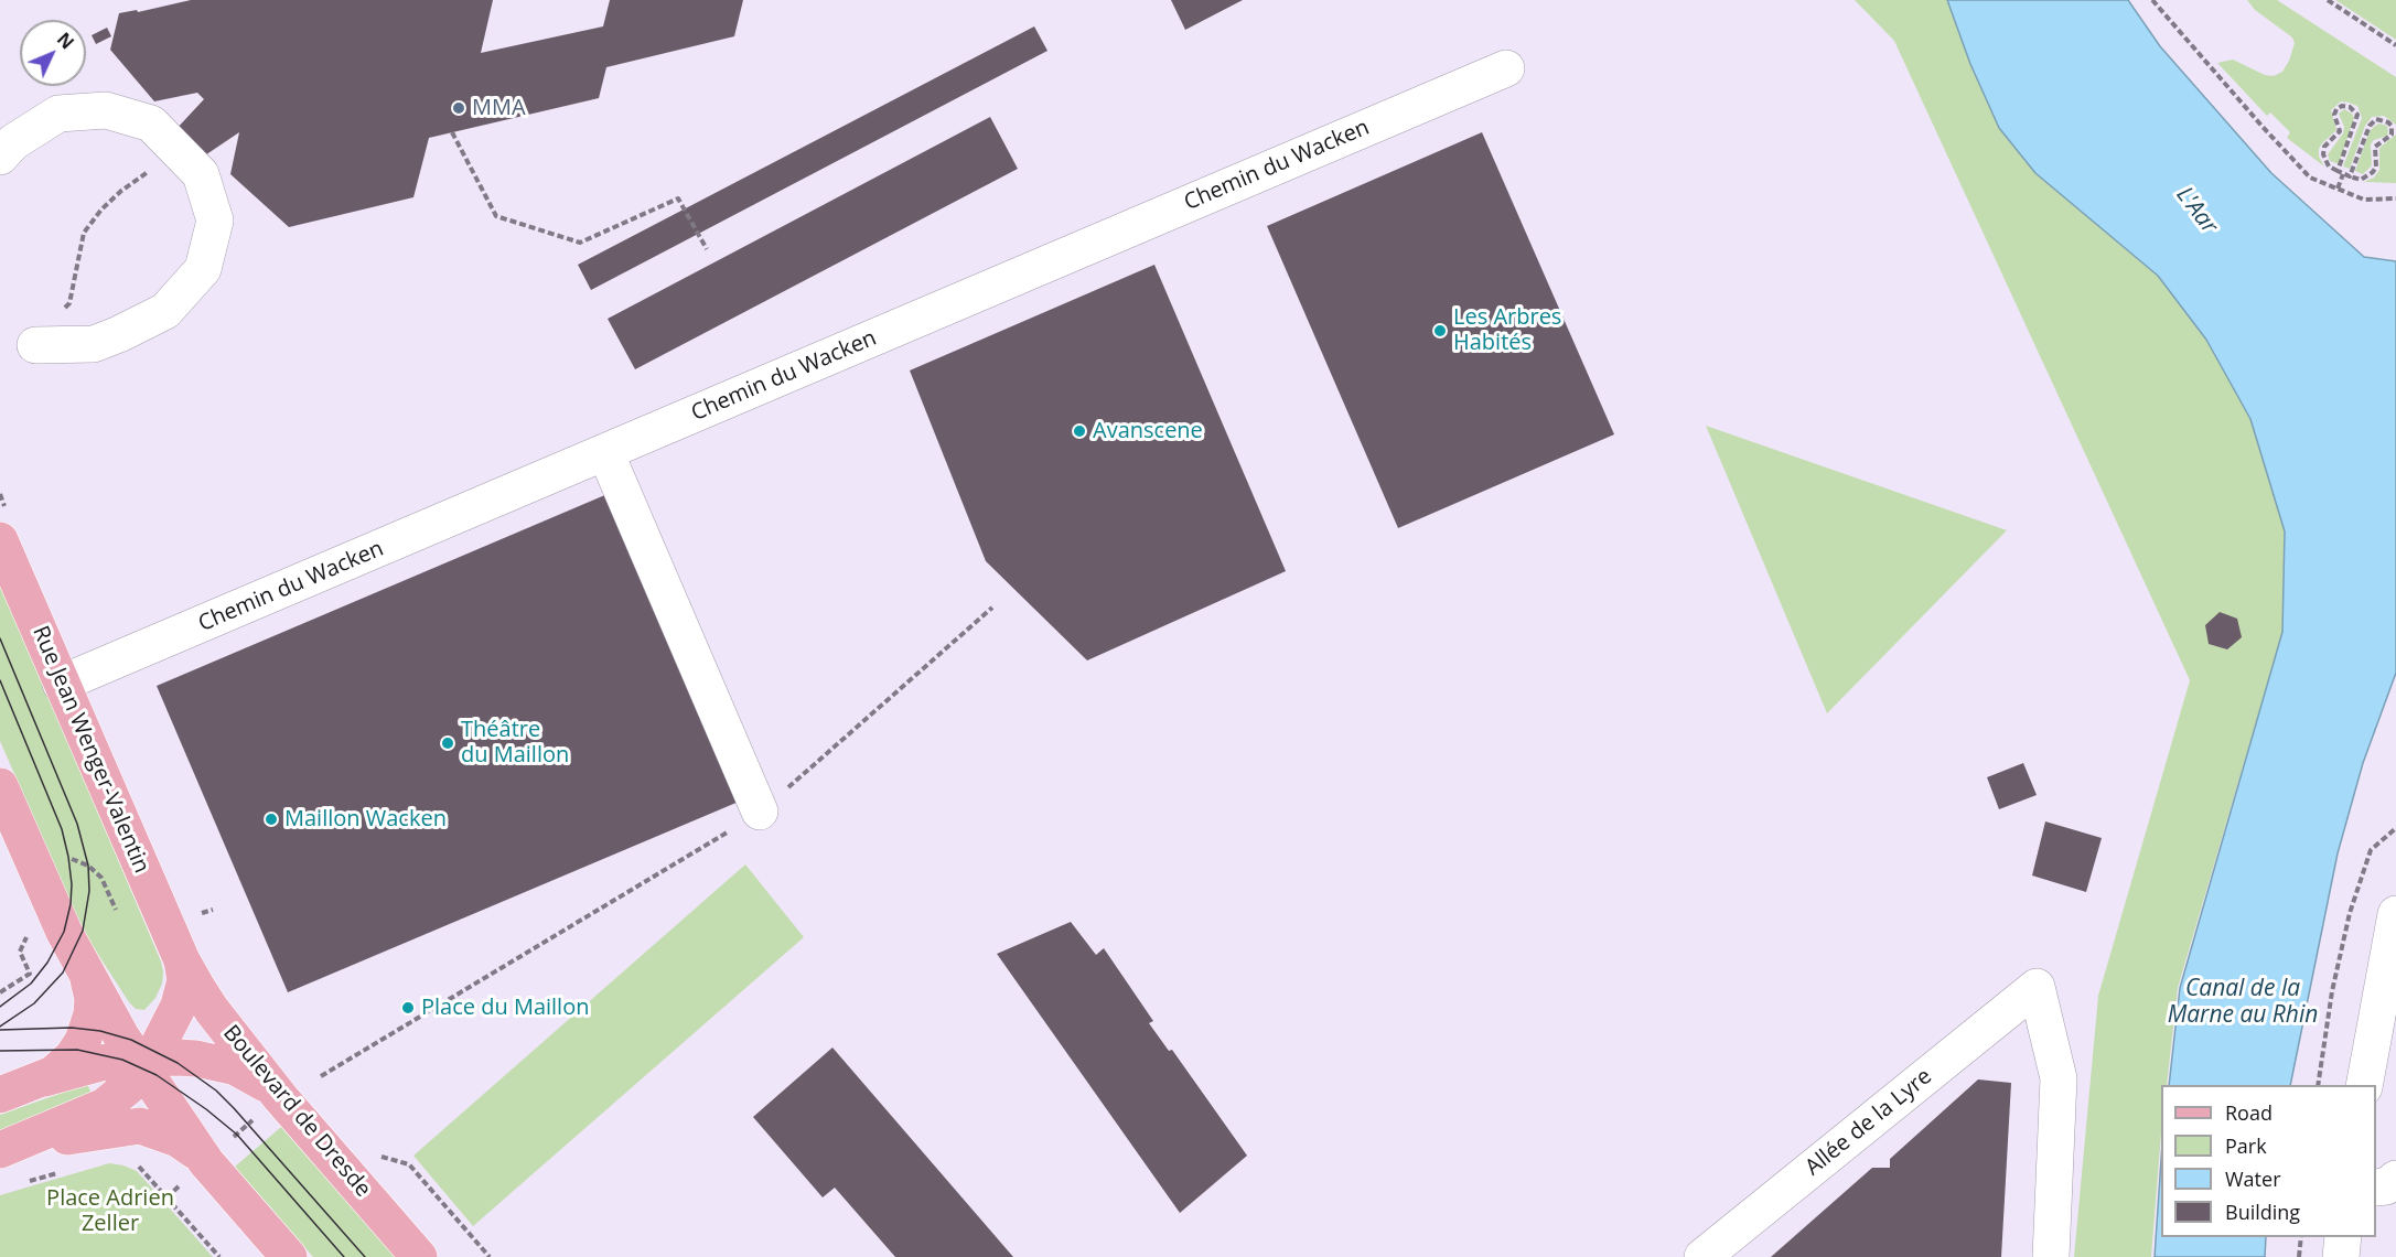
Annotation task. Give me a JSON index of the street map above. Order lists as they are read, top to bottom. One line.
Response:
{"streets":{"main road":["Rue Jean Wenger-Valentin","Boulevard de Dresde"],"street":["Chemin du Wacken","Allée de la Lyre"]},"crossings":[["Chemin du Wacken","Rue Jean Wenger-Valentin"],["Rue Jean Wenger-Valentin","Boulevard de Dresde"]],"water":["L'Aar","Canal de la Marne au Rhin"],"parks":["Place Adrien Zeller"],"places":["MMA","Les Arbres Habités","Avanscene","Théâtre du Maillon","Maillon Wacken","Place du Maillon"],"legend":["Road","Park","Water","Building"],"north":"top right"}
